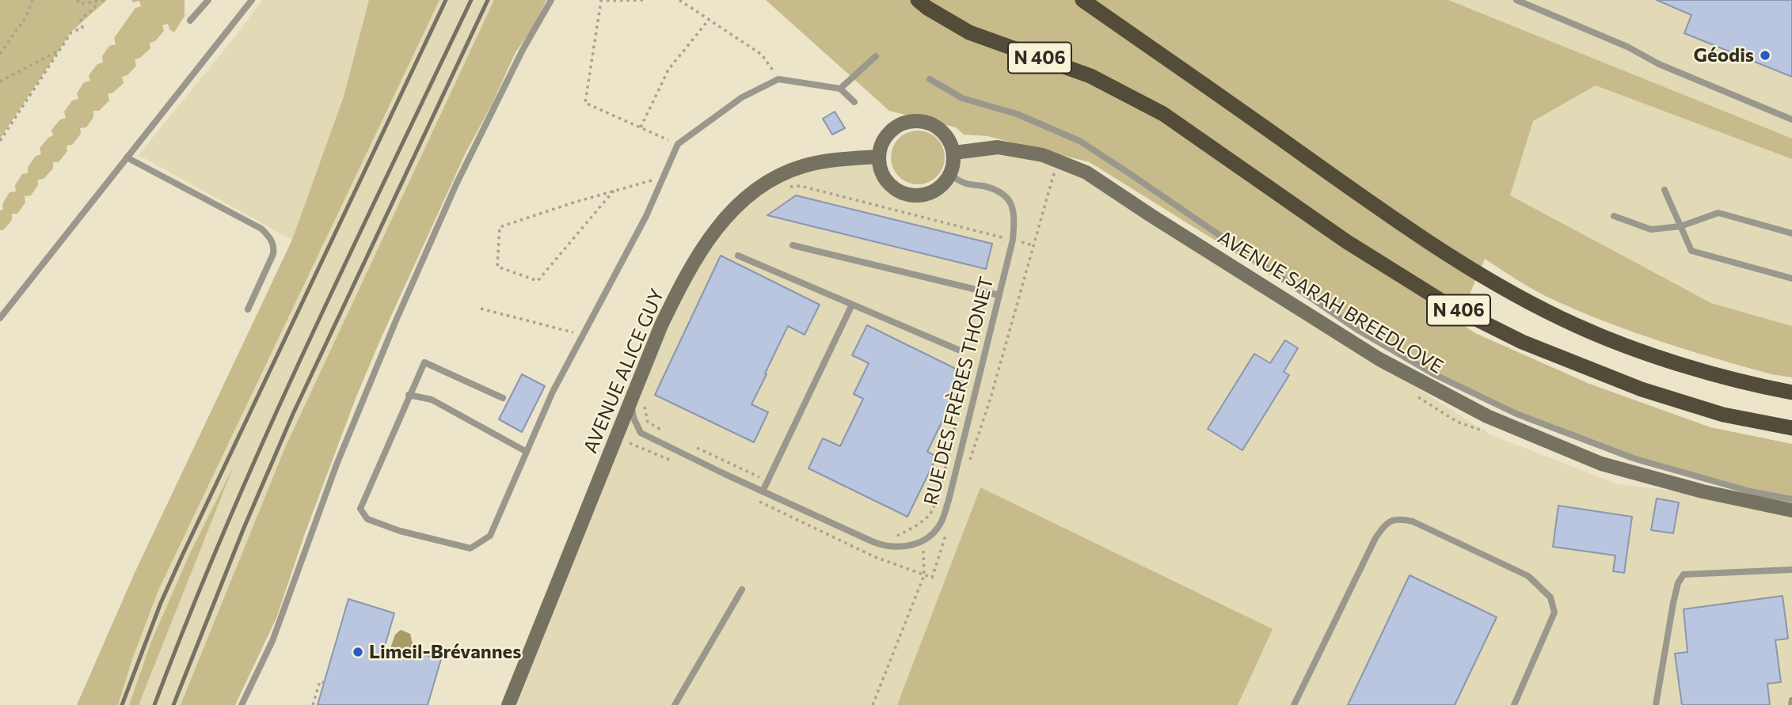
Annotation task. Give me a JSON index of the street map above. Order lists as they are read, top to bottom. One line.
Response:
{"streets":{"highway":["N 406"],"main road":["AVENUE SARAH BREEDLOVE","AVENUE ALICE GUY"],"lane":["RUE DES FRÈRES THONET"]},"crossings":[["AVENUE SARAH BREEDLOVE","AVENUE ALICE GUY"],["AVENUE SARAH BREEDLOVE","RUE DES FRÈRES THONET"],["AVENUE ALICE GUY","RUE DES FRÈRES THONET"]],"places":["Géodis","Limeil-Brévannes"]}
